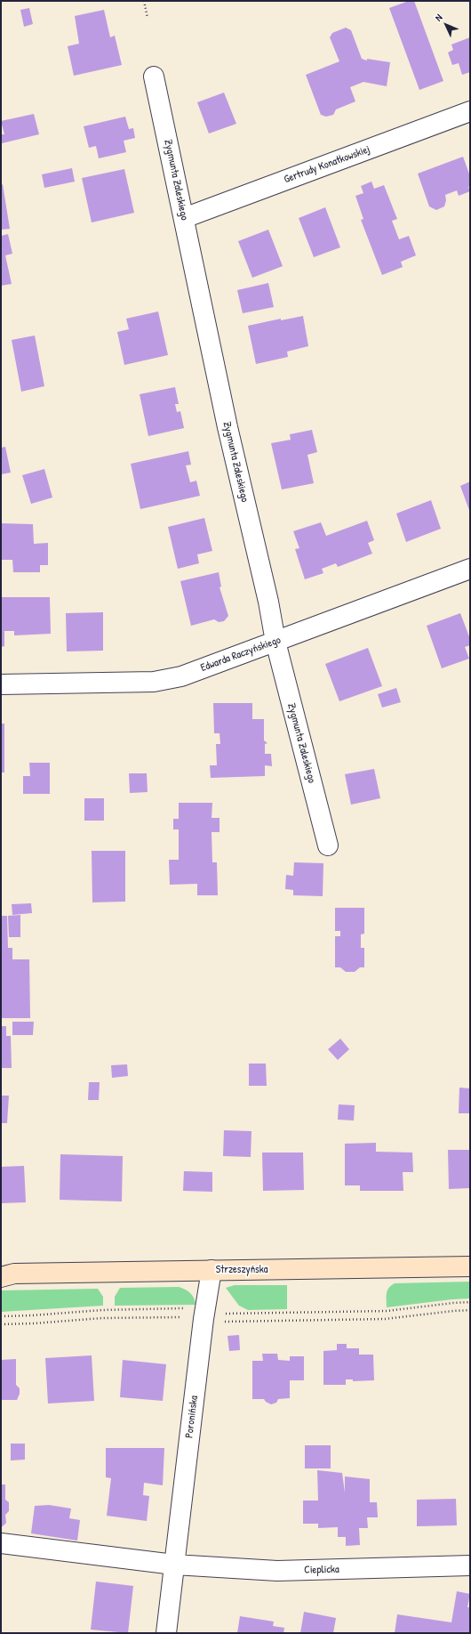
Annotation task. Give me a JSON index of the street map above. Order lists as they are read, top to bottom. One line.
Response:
{"streets":{"street":["Gertrudy Konatkowskiej","Zygmunta Zaleskiego","Edwarda Raczyńskiego","Strzeszyńska","Poronińska","Cieplicka"]},"crossings":[["Gertrudy Konatkowskiej","Zygmunta Zaleskiego"],["Zygmunta Zaleskiego","Edwarda Raczyńskiego"],["Strzeszyńska","Poronińska"],["Poronińska","Cieplicka"]],"north":"top left"}
